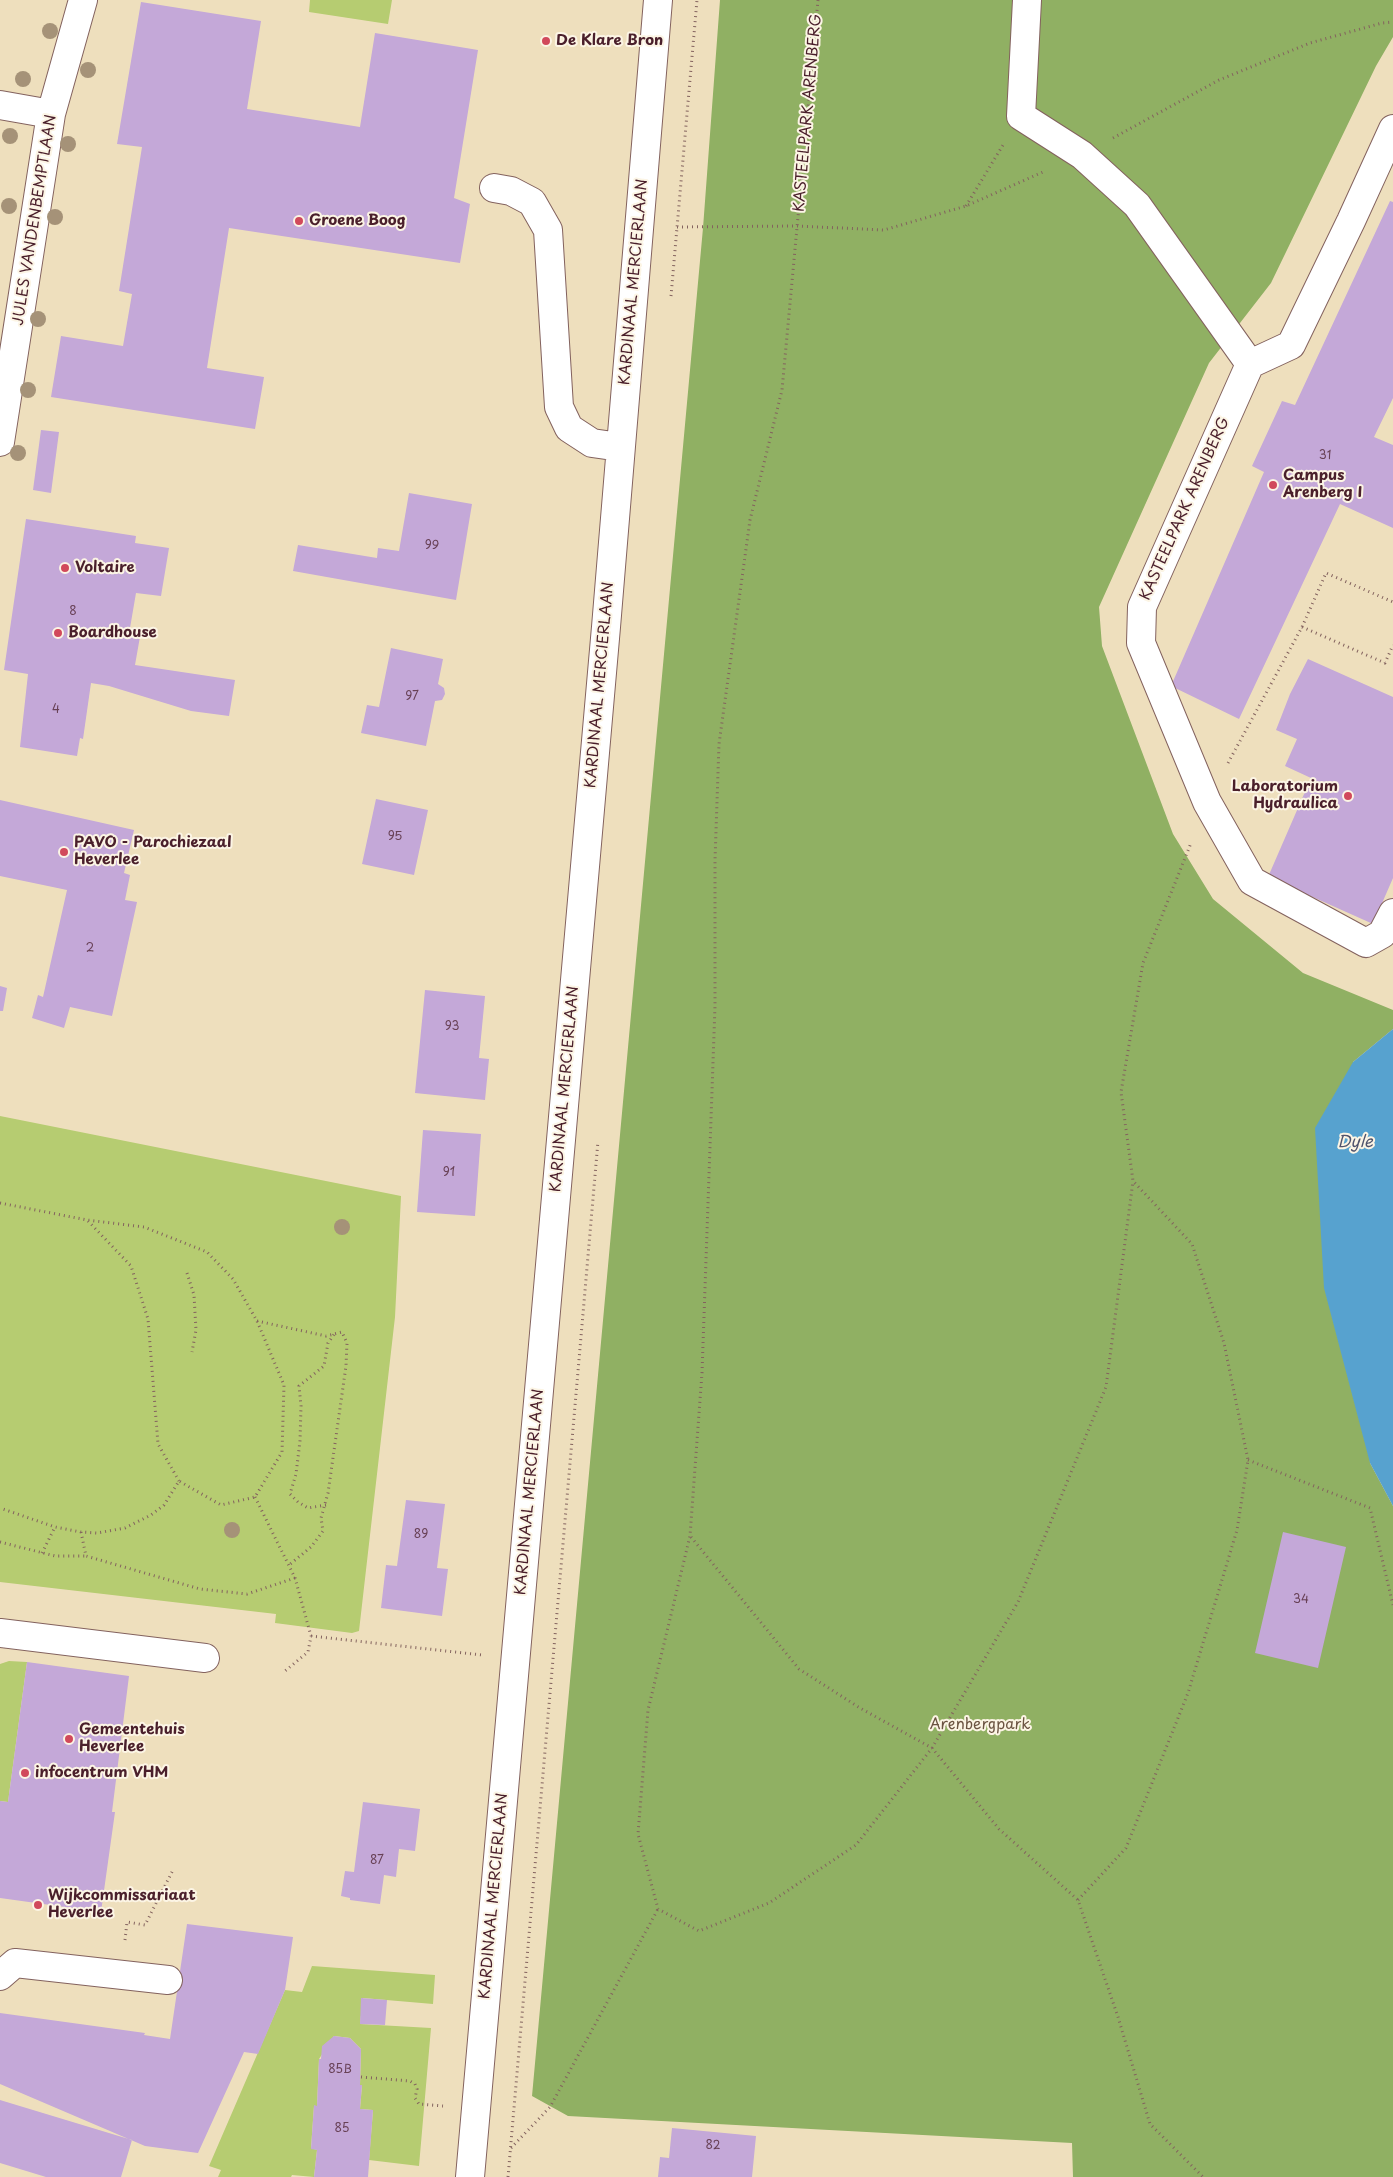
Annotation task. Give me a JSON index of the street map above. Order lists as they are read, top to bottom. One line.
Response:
{"streets":{"street":["KASTEELPARK ARENBERG","JULES VANDENBEMPTLAAN","KARDINAAL MERCIERLAAN"]},"water":["Dyle"],"parks":["Arenbergpark"],"places":["De Klare Bron","Groene Boog","Campus Arenberg I","Voltaire","Boardhouse","Laboratorium Hydraulica","PAVO - Parochiezaal Heverlee","Gemeentehuis Heverlee","infocentrum VHM","Wijkcommissariaat Heverlee"],"house_numbers":["31","99","8","97","4","95","2","93","91","89","34","87","85B","85","82"]}
